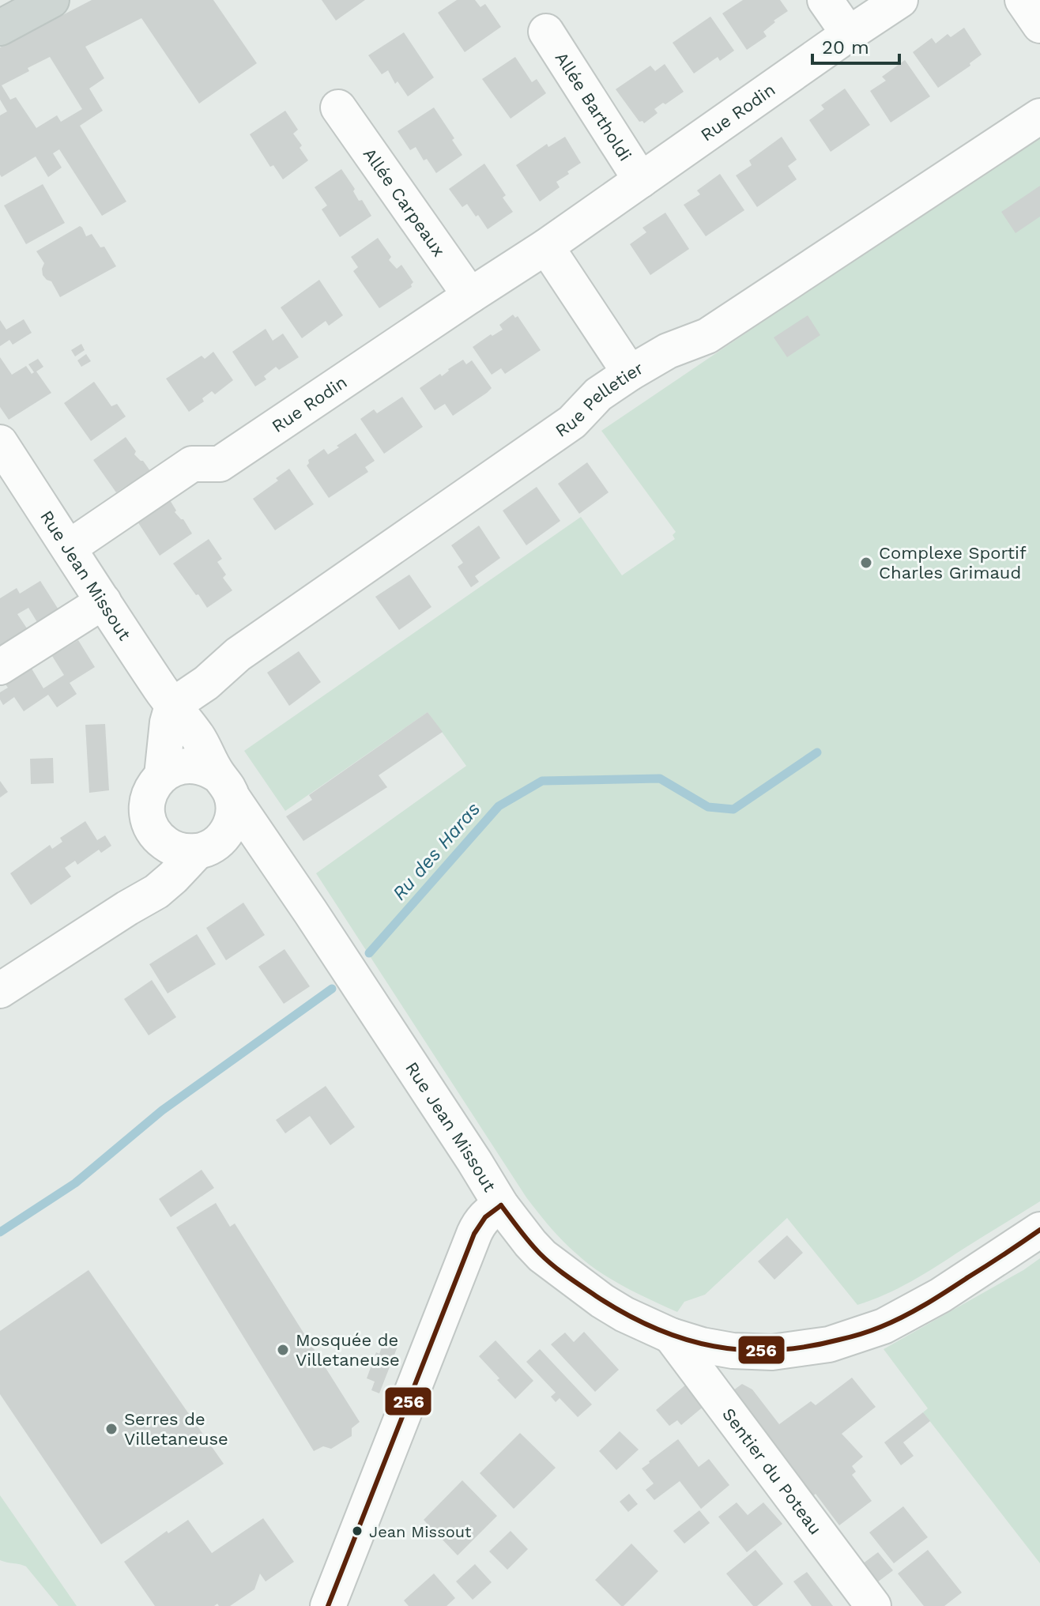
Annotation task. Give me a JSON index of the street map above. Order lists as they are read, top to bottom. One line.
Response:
{"streets":{"street":["Allée Bartholdi","Rue Rodin","Allée Carpeaux","Rue Pelletier","Rue Jean Missout","Sentier du Poteau"]},"crossings":[["Allée Bartholdi","Rue Rodin"],["Rue Rodin","Allée Carpeaux"],["Rue Rodin","Rue Jean Missout"],["Rue Pelletier","Rue Jean Missout"],["Rue Jean Missout","Sentier du Poteau"]],"water":["Ru des Haras"],"places":["Complexe Sportif Charles Grimaud","Mosquée de Villetaneuse","Serres de Villetaneuse","Jean Missout"],"lines":["transit line 256"],"scale_bar":"20 m"}
